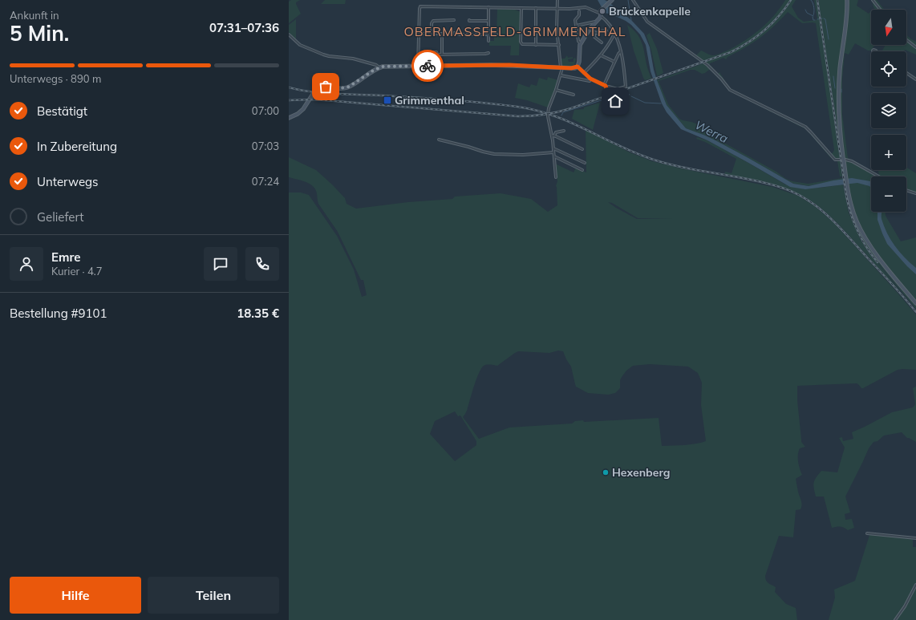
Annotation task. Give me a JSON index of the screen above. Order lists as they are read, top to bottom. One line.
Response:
{"districts":["OBERMASSFELD-GRIMMENTHAL"],"water":["Werra"],"places":{"other":["Brückenkapelle","Hexenberg"],"transit":["Grimmenthal"]},"north":"bottom","page":{"heading":["5 Min.","Ankunft in","07:31–07:36"],"panel":["Emre","Kurier · 4.7","Bestellung #9101","18.35 €"],"map_buttons":["+","−"],"bar":"Unterwegs · 890 m","list":[["Bestätigt","07:00"],["In Zubereitung","07:03"],["Unterwegs","07:24"],"Geliefert"],"buttons":["Hilfe","Teilen"]}}
